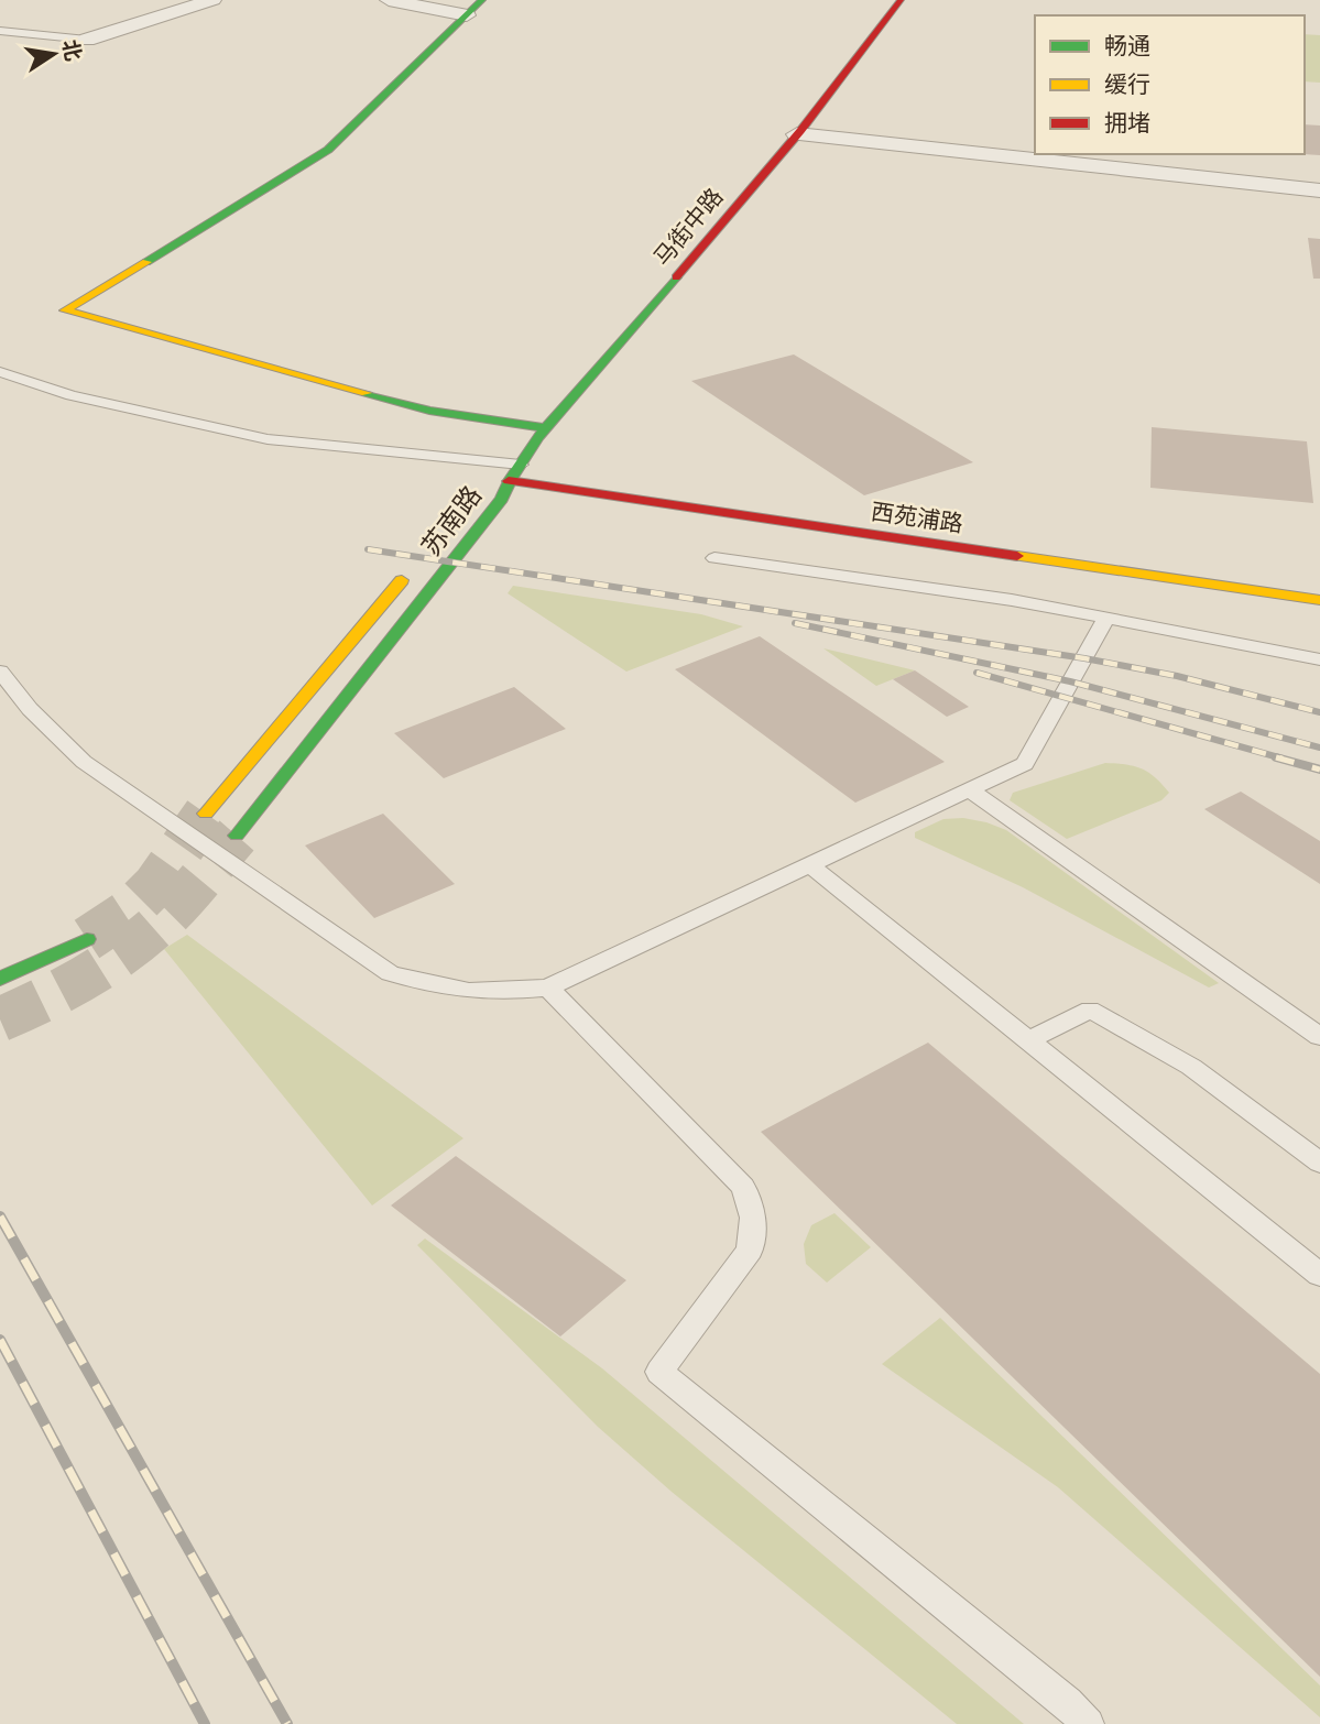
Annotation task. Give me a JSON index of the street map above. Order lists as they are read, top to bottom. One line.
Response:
{"streets":{"street":["马街中路","西苑浦路","苏南路"]},"crossings":[["马街中路","西苑浦路"],["马街中路","苏南路"],["西苑浦路","苏南路"]],"legend":["畅通","缓行","拥堵"],"north":"right"}
